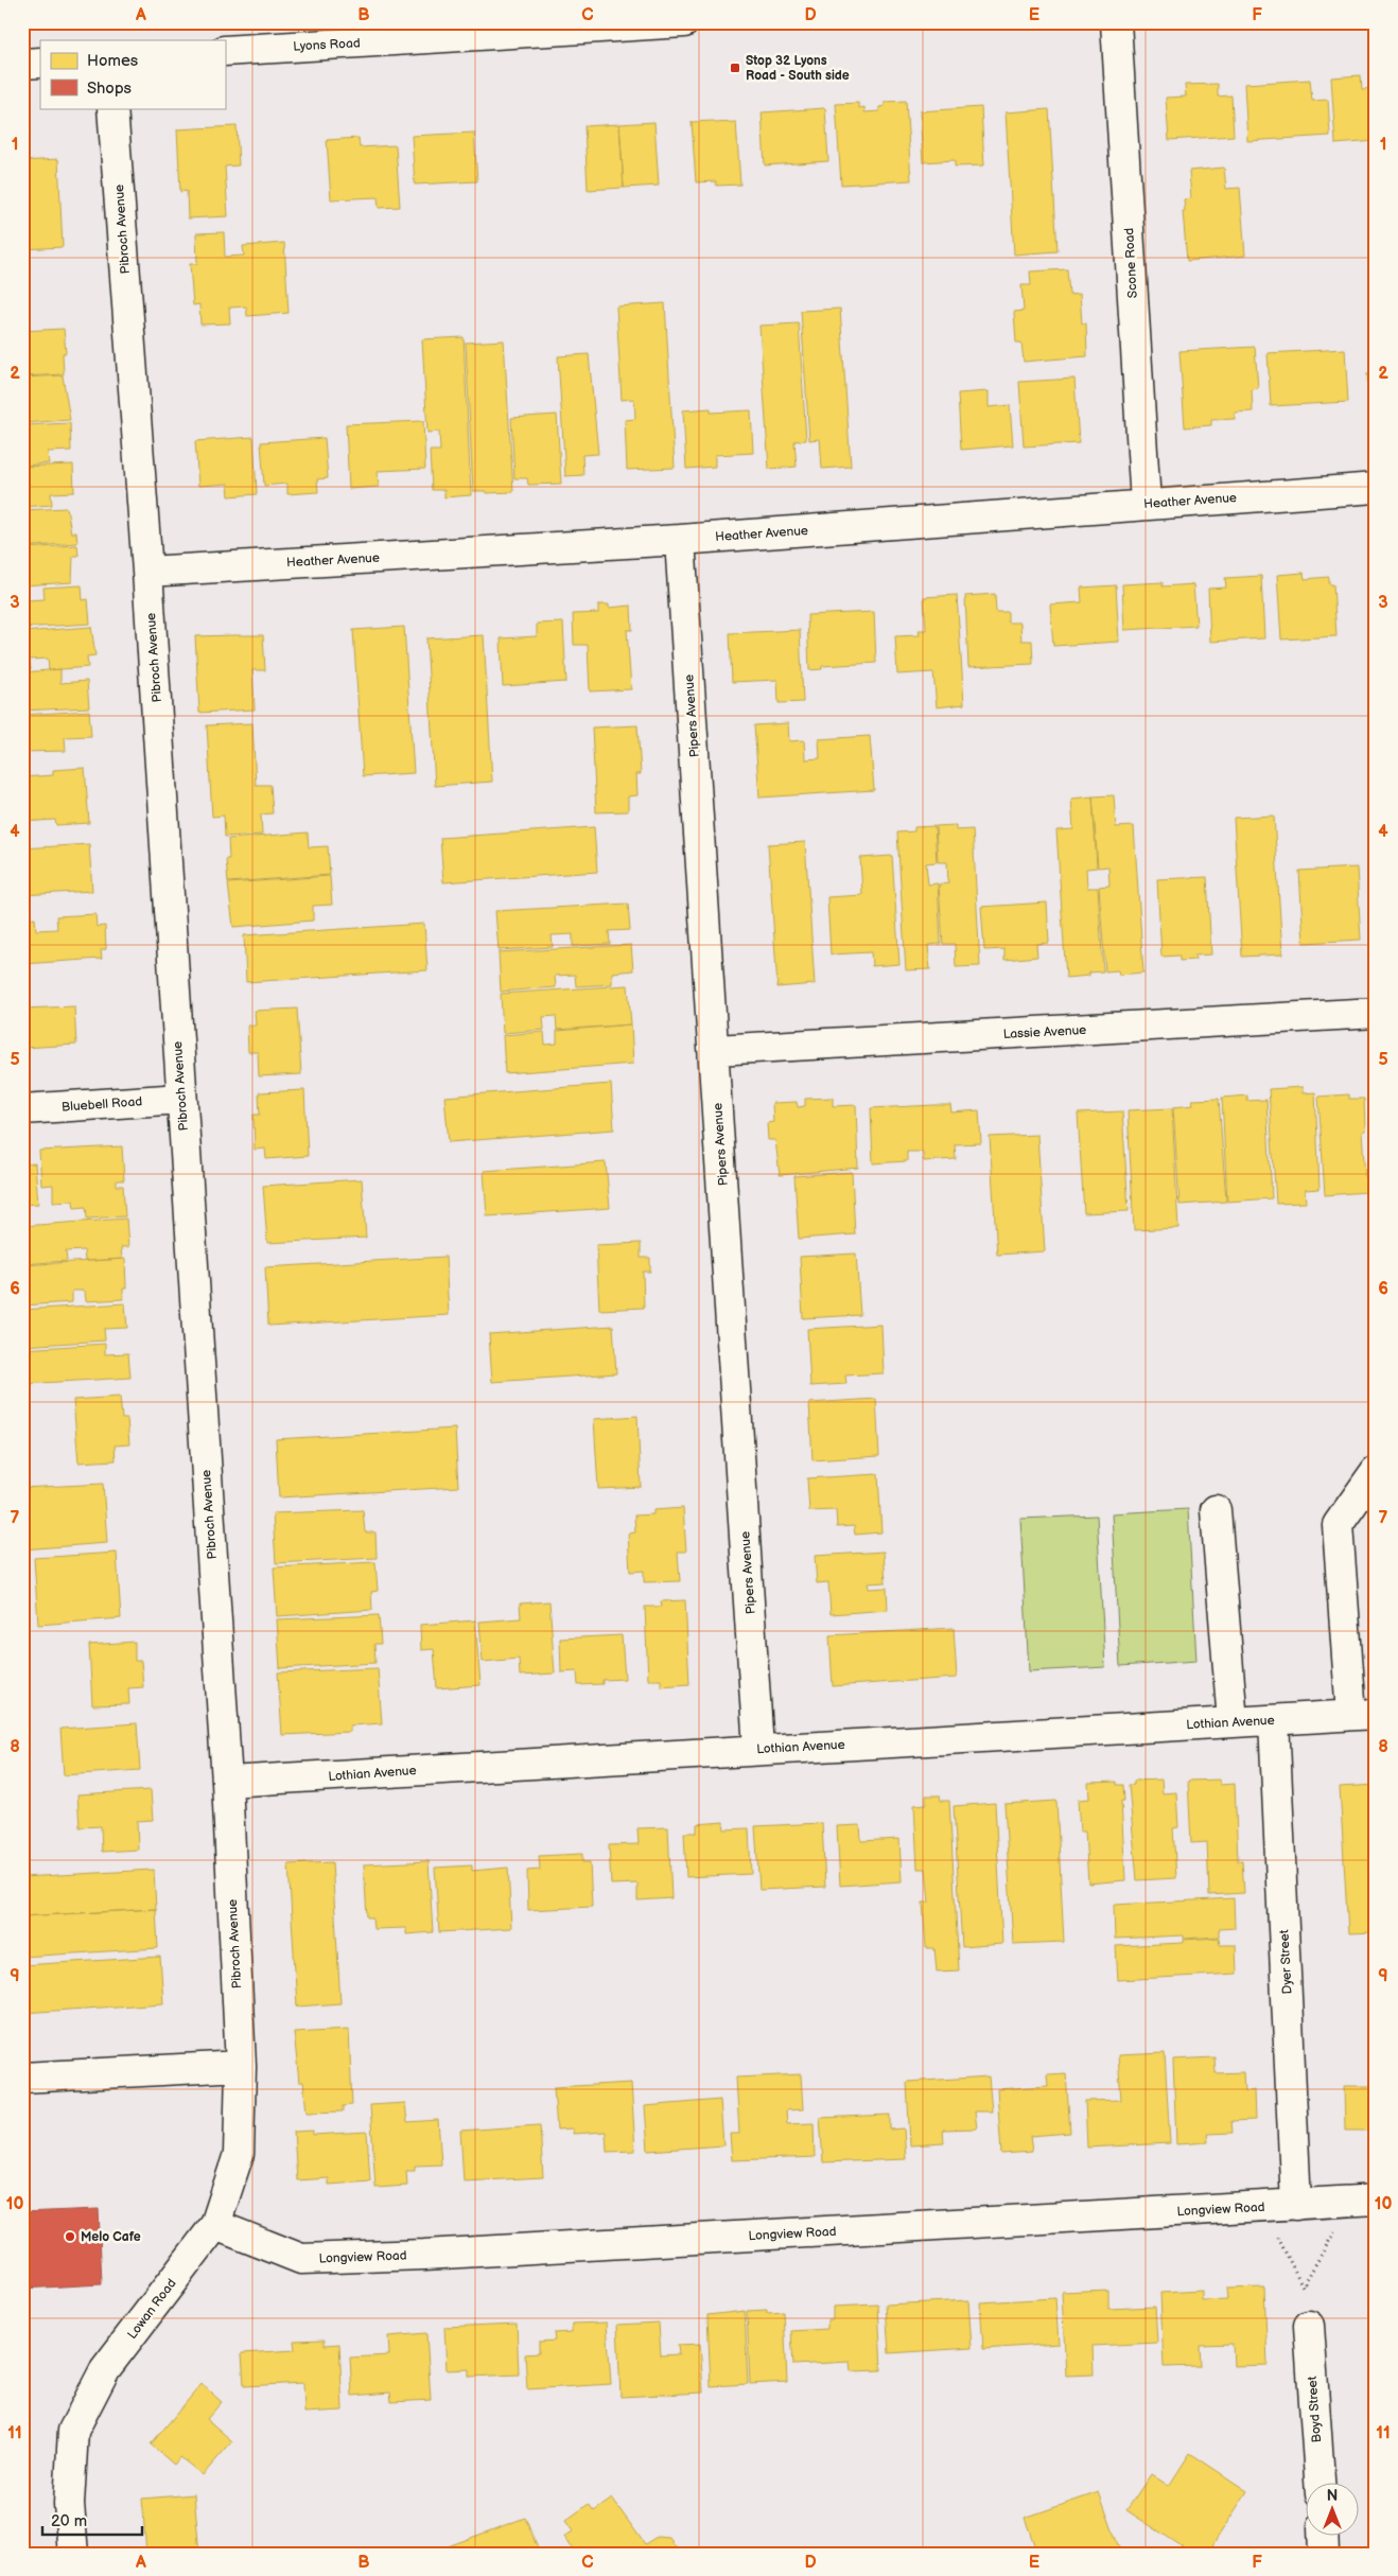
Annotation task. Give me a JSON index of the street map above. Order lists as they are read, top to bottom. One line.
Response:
{"streets":{"street":["Lyons Road","Pibroch Avenue","Scone Road","Heather Avenue","Pipers Avenue","Lassie Avenue","Bluebell Road","Lothian Avenue","Dyer Street","Longview Road","Lowan Road","Boyd Street"]},"crossings":[["Pibroch Avenue","Heather Avenue"],["Pibroch Avenue","Bluebell Road"],["Pibroch Avenue","Lothian Avenue"],["Pibroch Avenue","Lowan Road"],["Scone Road","Heather Avenue"],["Heather Avenue","Pipers Avenue"],["Pipers Avenue","Lassie Avenue"],["Pipers Avenue","Lothian Avenue"],["Lothian Avenue","Dyer Street"],["Dyer Street","Longview Road"],["Longview Road","Lowan Road"]],"places":{"transit":["Stop 32 Lyons Road - South side"],"other":["Melo Cafe"]},"legend":["Homes","Shops"],"scale_bar":"20 m","north":"top","grid":{"columns":["A","B","C","D","E","F"],"rows":["1","2","3","4","5","6","7","8","9","10","11"]}}
